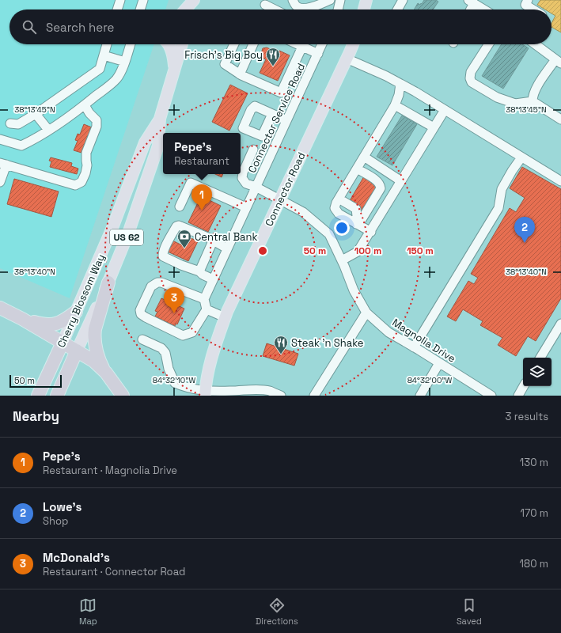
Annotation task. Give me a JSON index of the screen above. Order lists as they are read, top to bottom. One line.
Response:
{"streets":{"highway":["US 62","Cherry Blossom Way"],"main road":["Connector Road"],"street":["Connector Service Road","Magnolia Drive"]},"crossings":[["Connector Service Road","Magnolia Drive"],["Connector Road","Magnolia Drive"]],"places":{"restaurant":["Frisch's Big Boy","Steak 'n Shake"],"bank":["Central Bank"]},"scale_bar":"50 m","page":{"search":"Search here","popup":["Pepe’s","Restaurant"],"pins":["1","2","3"],"scale":"50 m","heading":["Nearby","3 results"],"list":[{"mark":"1","name":"Pepe’s","note":"Restaurant · Magnolia Drive","value":"130 m"},{"mark":"2","name":"Lowe's","note":"Shop","value":"170 m"},{"mark":"3","name":"McDonald's","note":"Restaurant · Connector Road","value":"180 m"}],"nav":["Map","Directions","Saved"]},"coordinates":["38°13'45\"N","38°13'40\"N","84°32'10\"W","84°32'00\"W"],"rings":["50 m","100 m","150 m"]}
